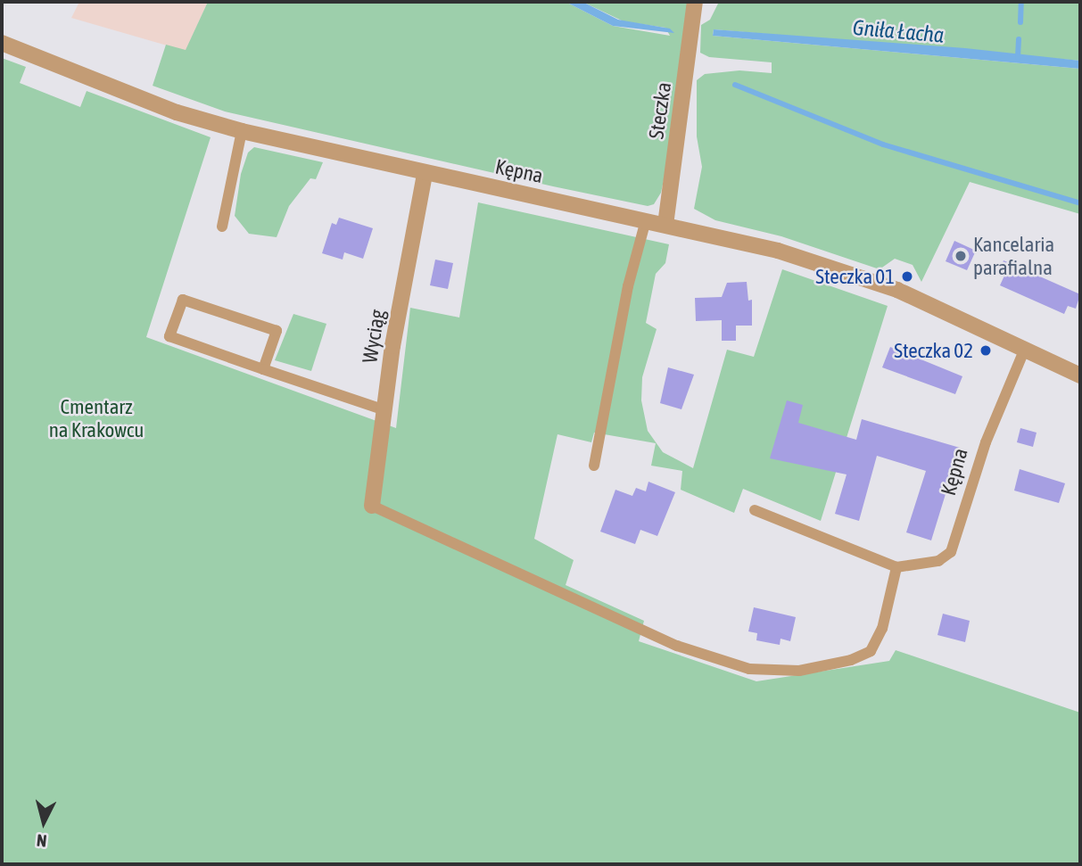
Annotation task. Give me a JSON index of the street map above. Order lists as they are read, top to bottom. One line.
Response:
{"streets":{"street":["Steczka","Kępna","Wyciąg"]},"crossings":[["Steczka","Kępna"],["Kępna","Wyciąg"]],"water":["Gniła Łacha"],"parks":["Cmentarz na Krakowcu"],"places":["Kancelaria parafialna","Steczka 01","Steczka 02"],"north":"bottom"}
